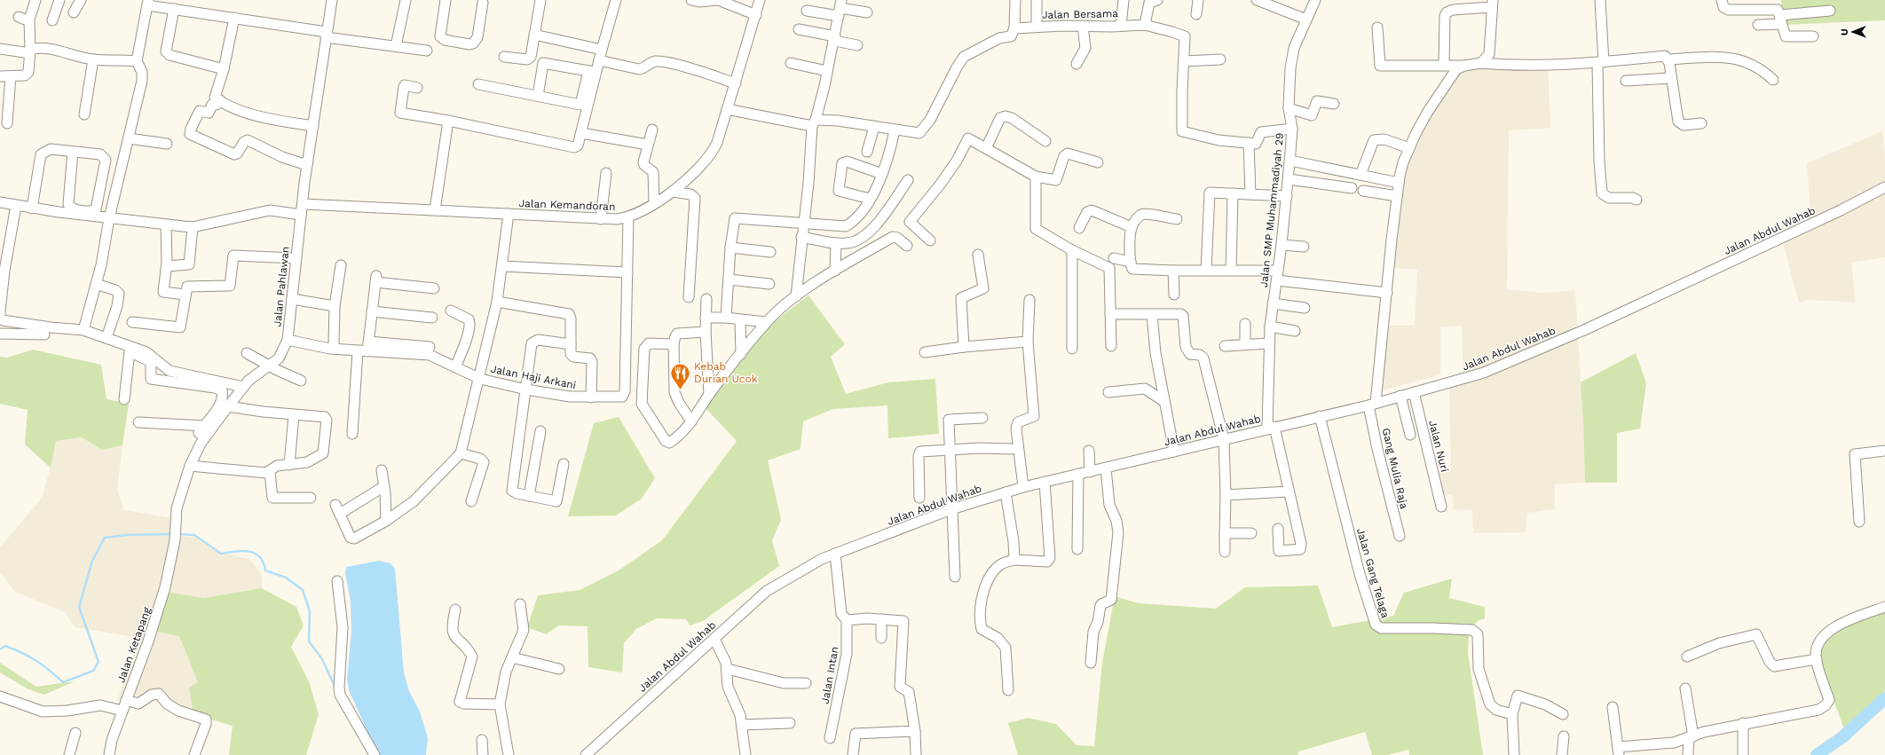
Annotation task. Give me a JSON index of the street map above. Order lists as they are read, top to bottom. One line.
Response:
{"streets":{"street":["Jalan Bersama","Jalan Kemandoran","Jalan SMP Muhammadiyah 29","Jalan Abdul Wahab","Jalan Pahlawan","Jalan Haji Arkani","Jalan Nuri","Gang Mulia Raja","Jalan Gang Telaga","Jalan Ketapang","Jalan Intan"]},"crossings":[["Jalan Kemandoran","Jalan Pahlawan"],["Jalan Kemandoran","Jalan Haji Arkani"],["Jalan SMP Muhammadiyah 29","Jalan Abdul Wahab"],["Jalan Abdul Wahab","Jalan Nuri"],["Jalan Abdul Wahab","Gang Mulia Raja"],["Jalan Abdul Wahab","Jalan Gang Telaga"],["Jalan Abdul Wahab","Jalan Intan"],["Jalan Pahlawan","Jalan Haji Arkani"],["Jalan Pahlawan","Jalan Ketapang"]],"places":{"restaurant":["Kebab Durian Ucok"]},"north":"left"}
